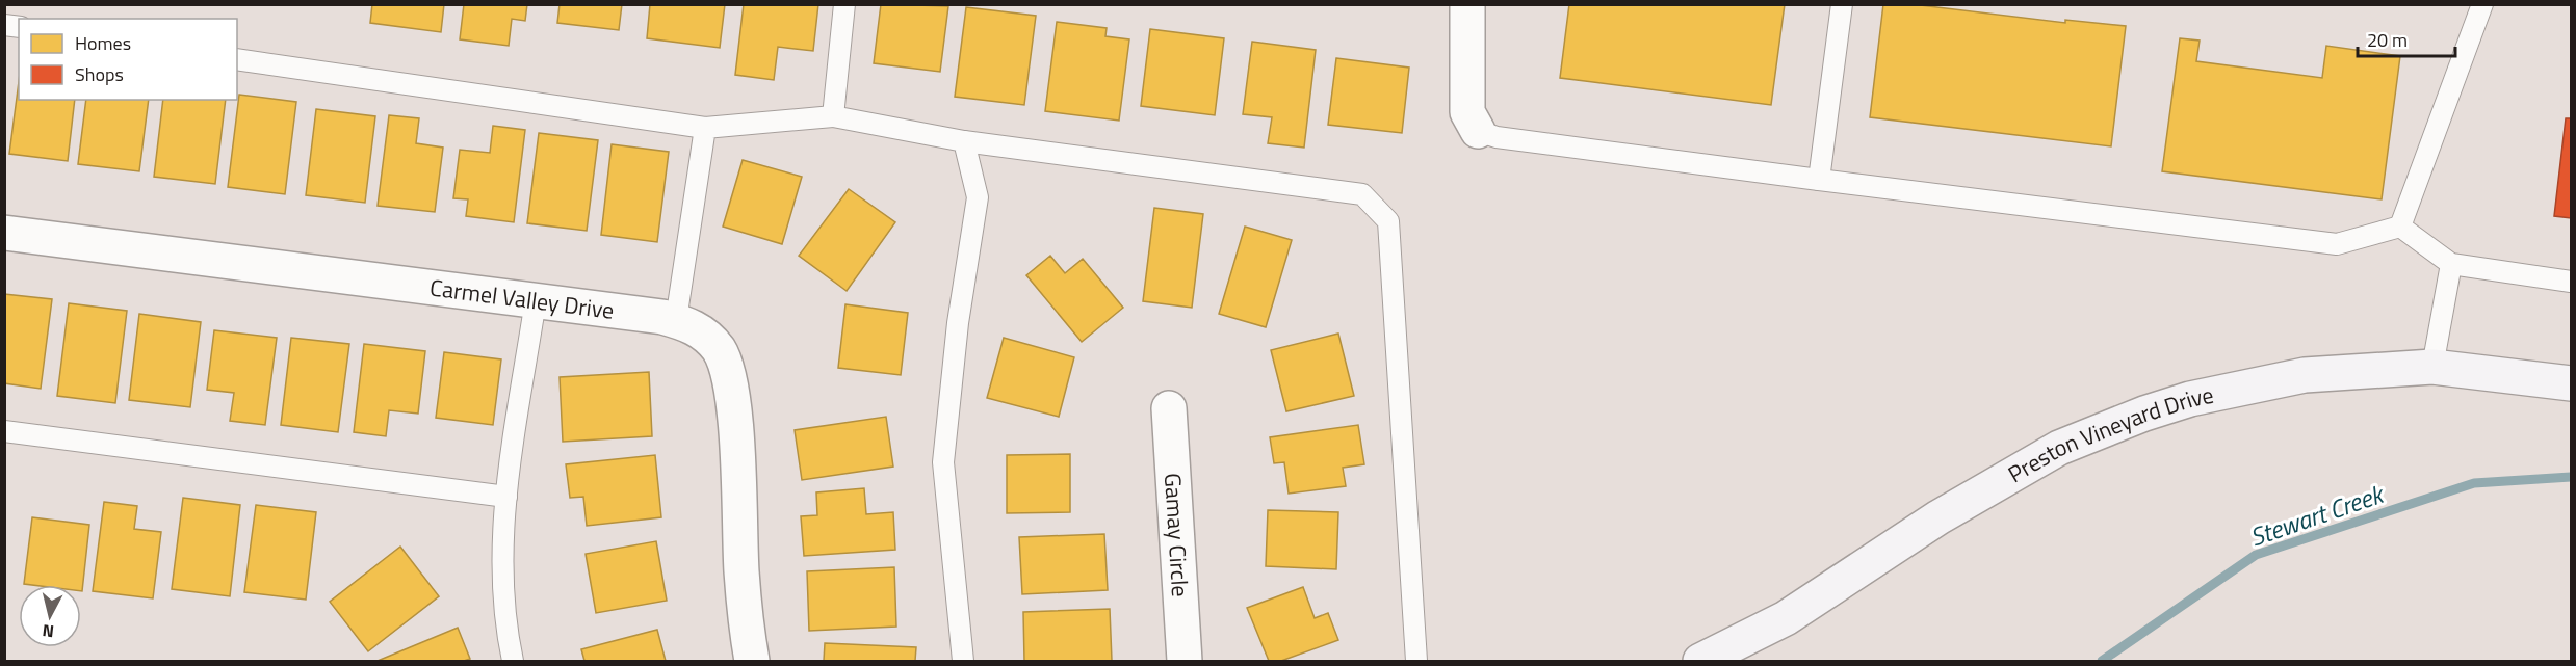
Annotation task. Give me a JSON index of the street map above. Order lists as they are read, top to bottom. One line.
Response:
{"streets":{"street":["Carmel Valley Drive","Preston Vineyard Drive","Gamay Circle"]},"water":["Stewart Creek"],"legend":["Homes","Shops"],"scale_bar":"20 m","north":"bottom"}
